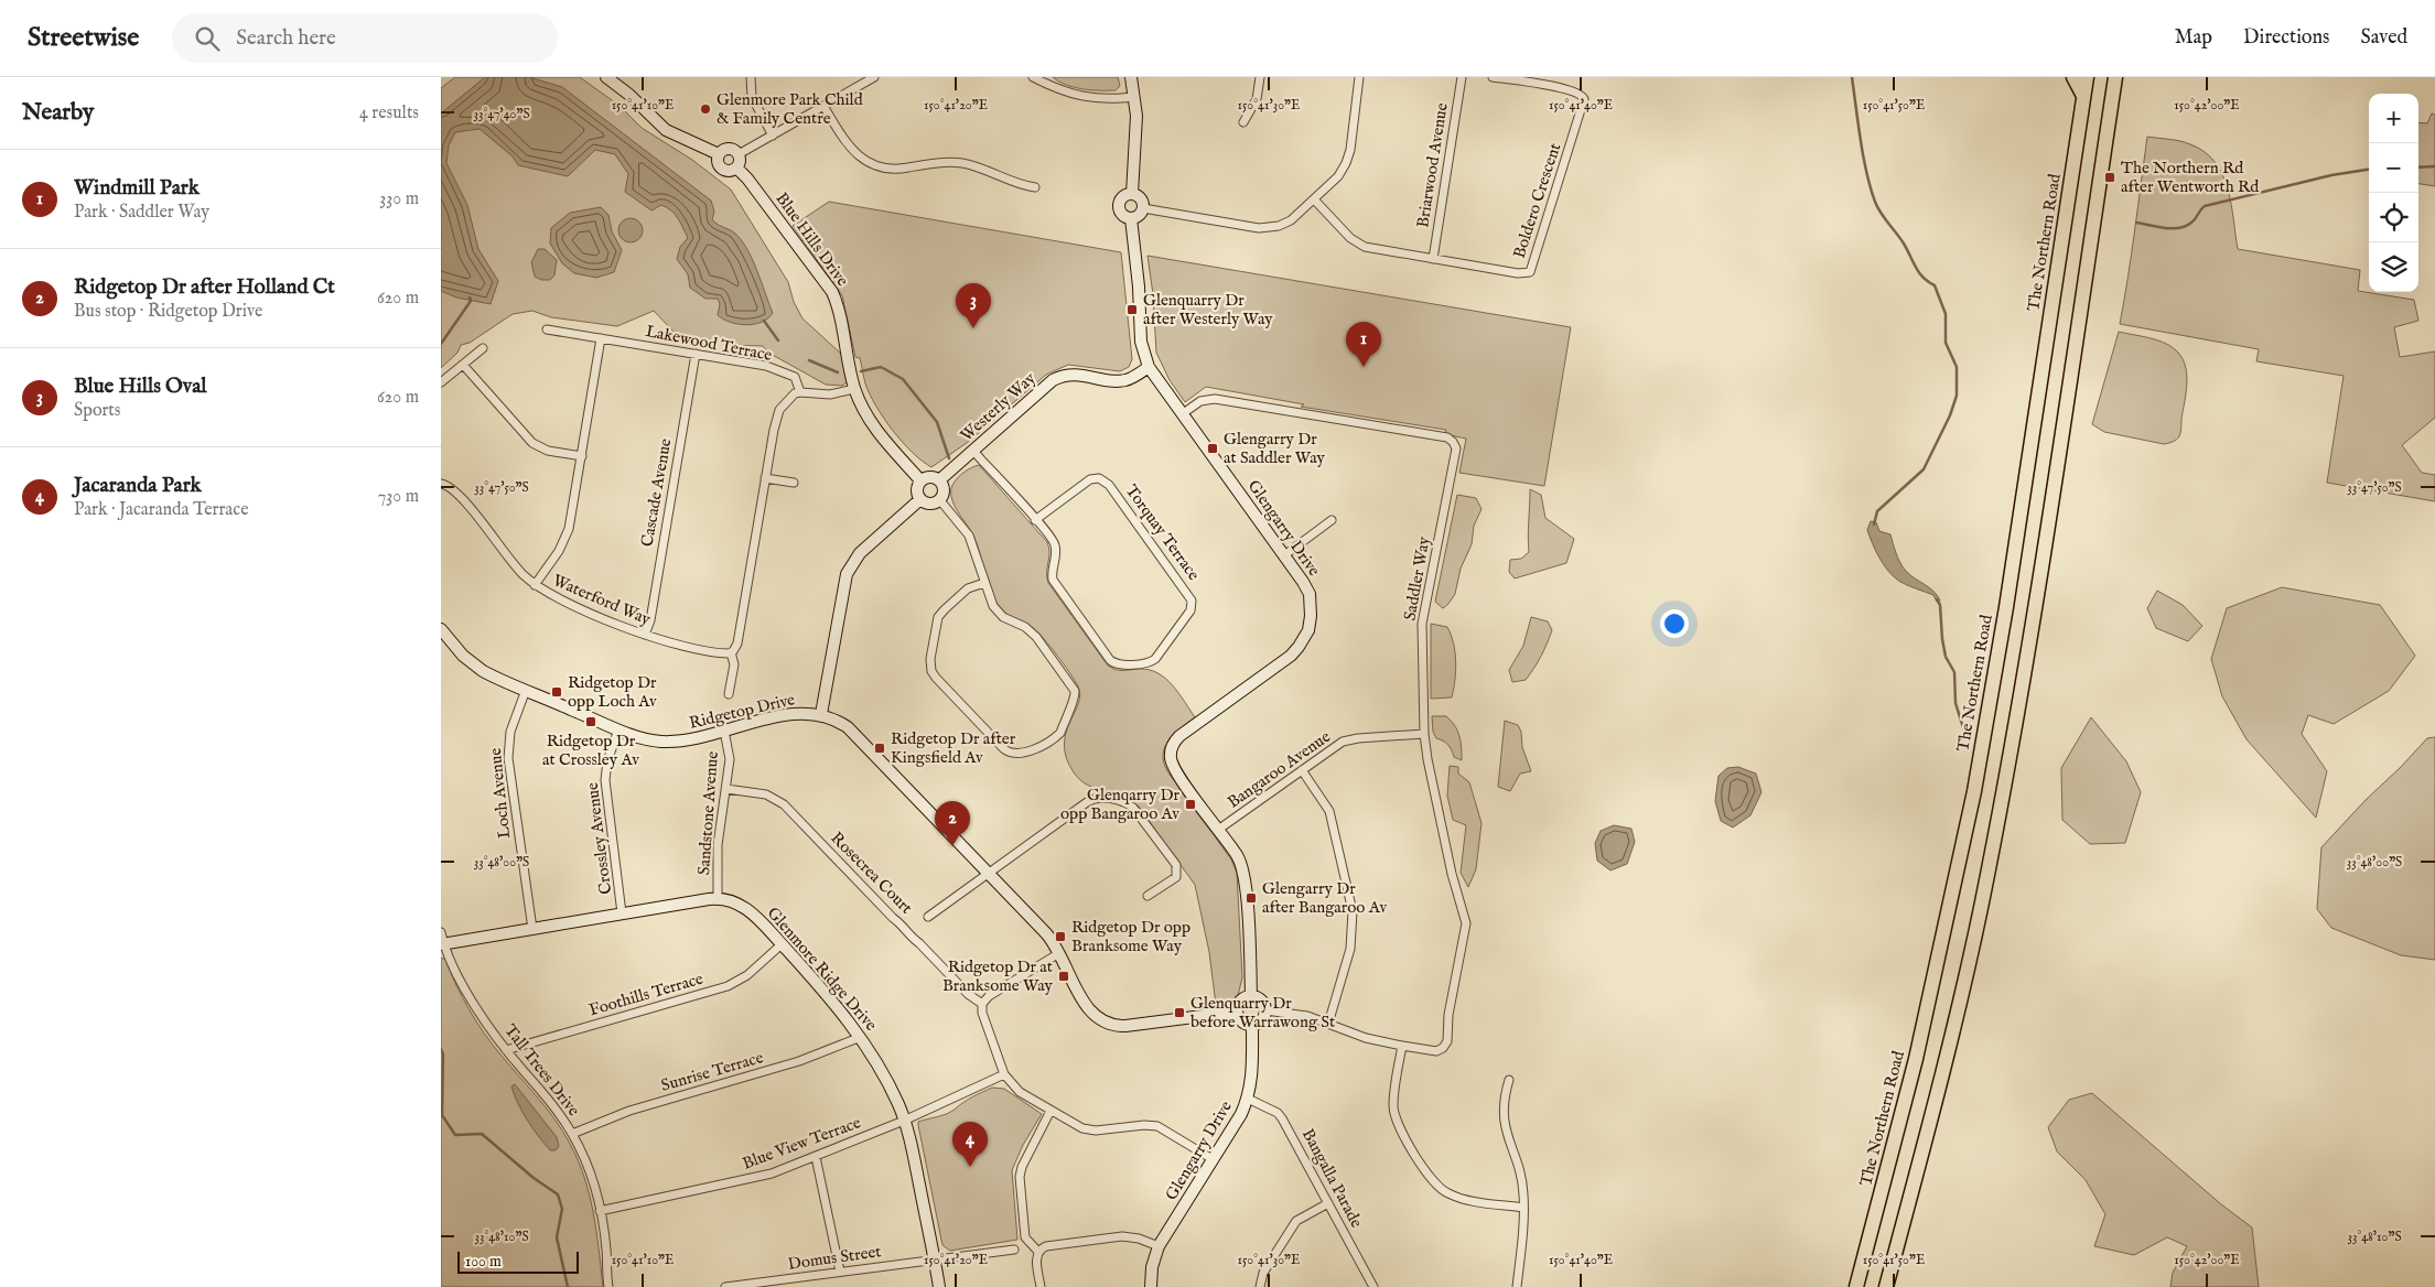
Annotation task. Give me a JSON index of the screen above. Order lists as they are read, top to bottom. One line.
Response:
{"streets":{"highway":["The Northern Road"],"street":["Briarwood Avenue","Boldero Crescent","Blue Hills Drive","Lakewood Terrace","Westerly Way","Cascade Avenue","Glengarry Drive","Torquay Terrace","Saddler Way","Waterford Way","Ridgetop Drive","Bangaroo Avenue","Loch Avenue","Sandstone Avenue","Crossley Avenue","Rosecrea Court","Glenmore Ridge Drive","Foothills Terrace","Tall Trees Drive","Sunrise Terrace","Blue View Terrace","Bangalla Parade","Domus Street"]},"crossings":[["Briarwood Avenue","Boldero Crescent"],["Blue Hills Drive","Westerly Way"],["Lakewood Terrace","Cascade Avenue"],["Westerly Way","Glengarry Drive"],["Westerly Way","Torquay Terrace"],["Cascade Avenue","Waterford Way"],["Glengarry Drive","Saddler Way"],["Glengarry Drive","Ridgetop Drive"],["Glengarry Drive","Bangaroo Avenue"],["Glengarry Drive","Bangalla Parade"],["Saddler Way","Bangaroo Avenue"],["Ridgetop Drive","Loch Avenue"],["Ridgetop Drive","Sandstone Avenue"],["Ridgetop Drive","Crossley Avenue"],["Loch Avenue","Glenmore Ridge Drive"],["Sandstone Avenue","Rosecrea Court"],["Sandstone Avenue","Glenmore Ridge Drive"],["Crossley Avenue","Glenmore Ridge Drive"],["Glenmore Ridge Drive","Foothills Terrace"],["Glenmore Ridge Drive","Tall Trees Drive"],["Glenmore Ridge Drive","Sunrise Terrace"],["Glenmore Ridge Drive","Blue View Terrace"],["Glenmore Ridge Drive","Domus Street"],["Foothills Terrace","Tall Trees Drive"],["Tall Trees Drive","Sunrise Terrace"],["Tall Trees Drive","Blue View Terrace"]],"places":{"other":["Glenmore Park Child & Family Centre"],"transit":["The Northern Rd after Wentworth Rd","Glenquarry Dr after Westerly Way","Glengarry Dr at Saddler Way","Ridgetop Dr opp Loch Av","Ridgetop Dr at Crossley Av","Ridgetop Dr after Kingsfield Av","Glenqarry Dr opp Bangaroo Av","Glengarry Dr after Bangaroo Av","Ridgetop Dr opp Branksome Way","Ridgetop Dr at Branksome Way","Glenquarry Dr before Warrawong St"]},"scale_bar":"100 m","page":{"header":"Streetwise","search":"Search here","nav":["Map","Directions","Saved"],"heading":["Nearby","4 results"],"map_buttons":["+","−"],"list":[{"mark":"1","name":"Windmill Park","note":"Park · Saddler Way","value":"330 m"},{"mark":"2","name":"Ridgetop Dr after Holland Ct","note":"Bus stop · Ridgetop Drive","value":"620 m"},{"mark":"3","name":"Blue Hills Oval","note":"Sports","value":"620 m"},{"mark":"4","name":"Jacaranda Park","note":"Park · Jacaranda Terrace","value":"730 m"}],"pins":["3","1","2","4"],"scale":"100 m"},"coordinates":["150°41'10\"E","150°41'20\"E","150°41'30\"E","150°41'40\"E","150°41'50\"E","150°42'00\"E","33°47'40\"S","33°47'50\"S","33°48'00\"S","33°48'10\"S"]}
